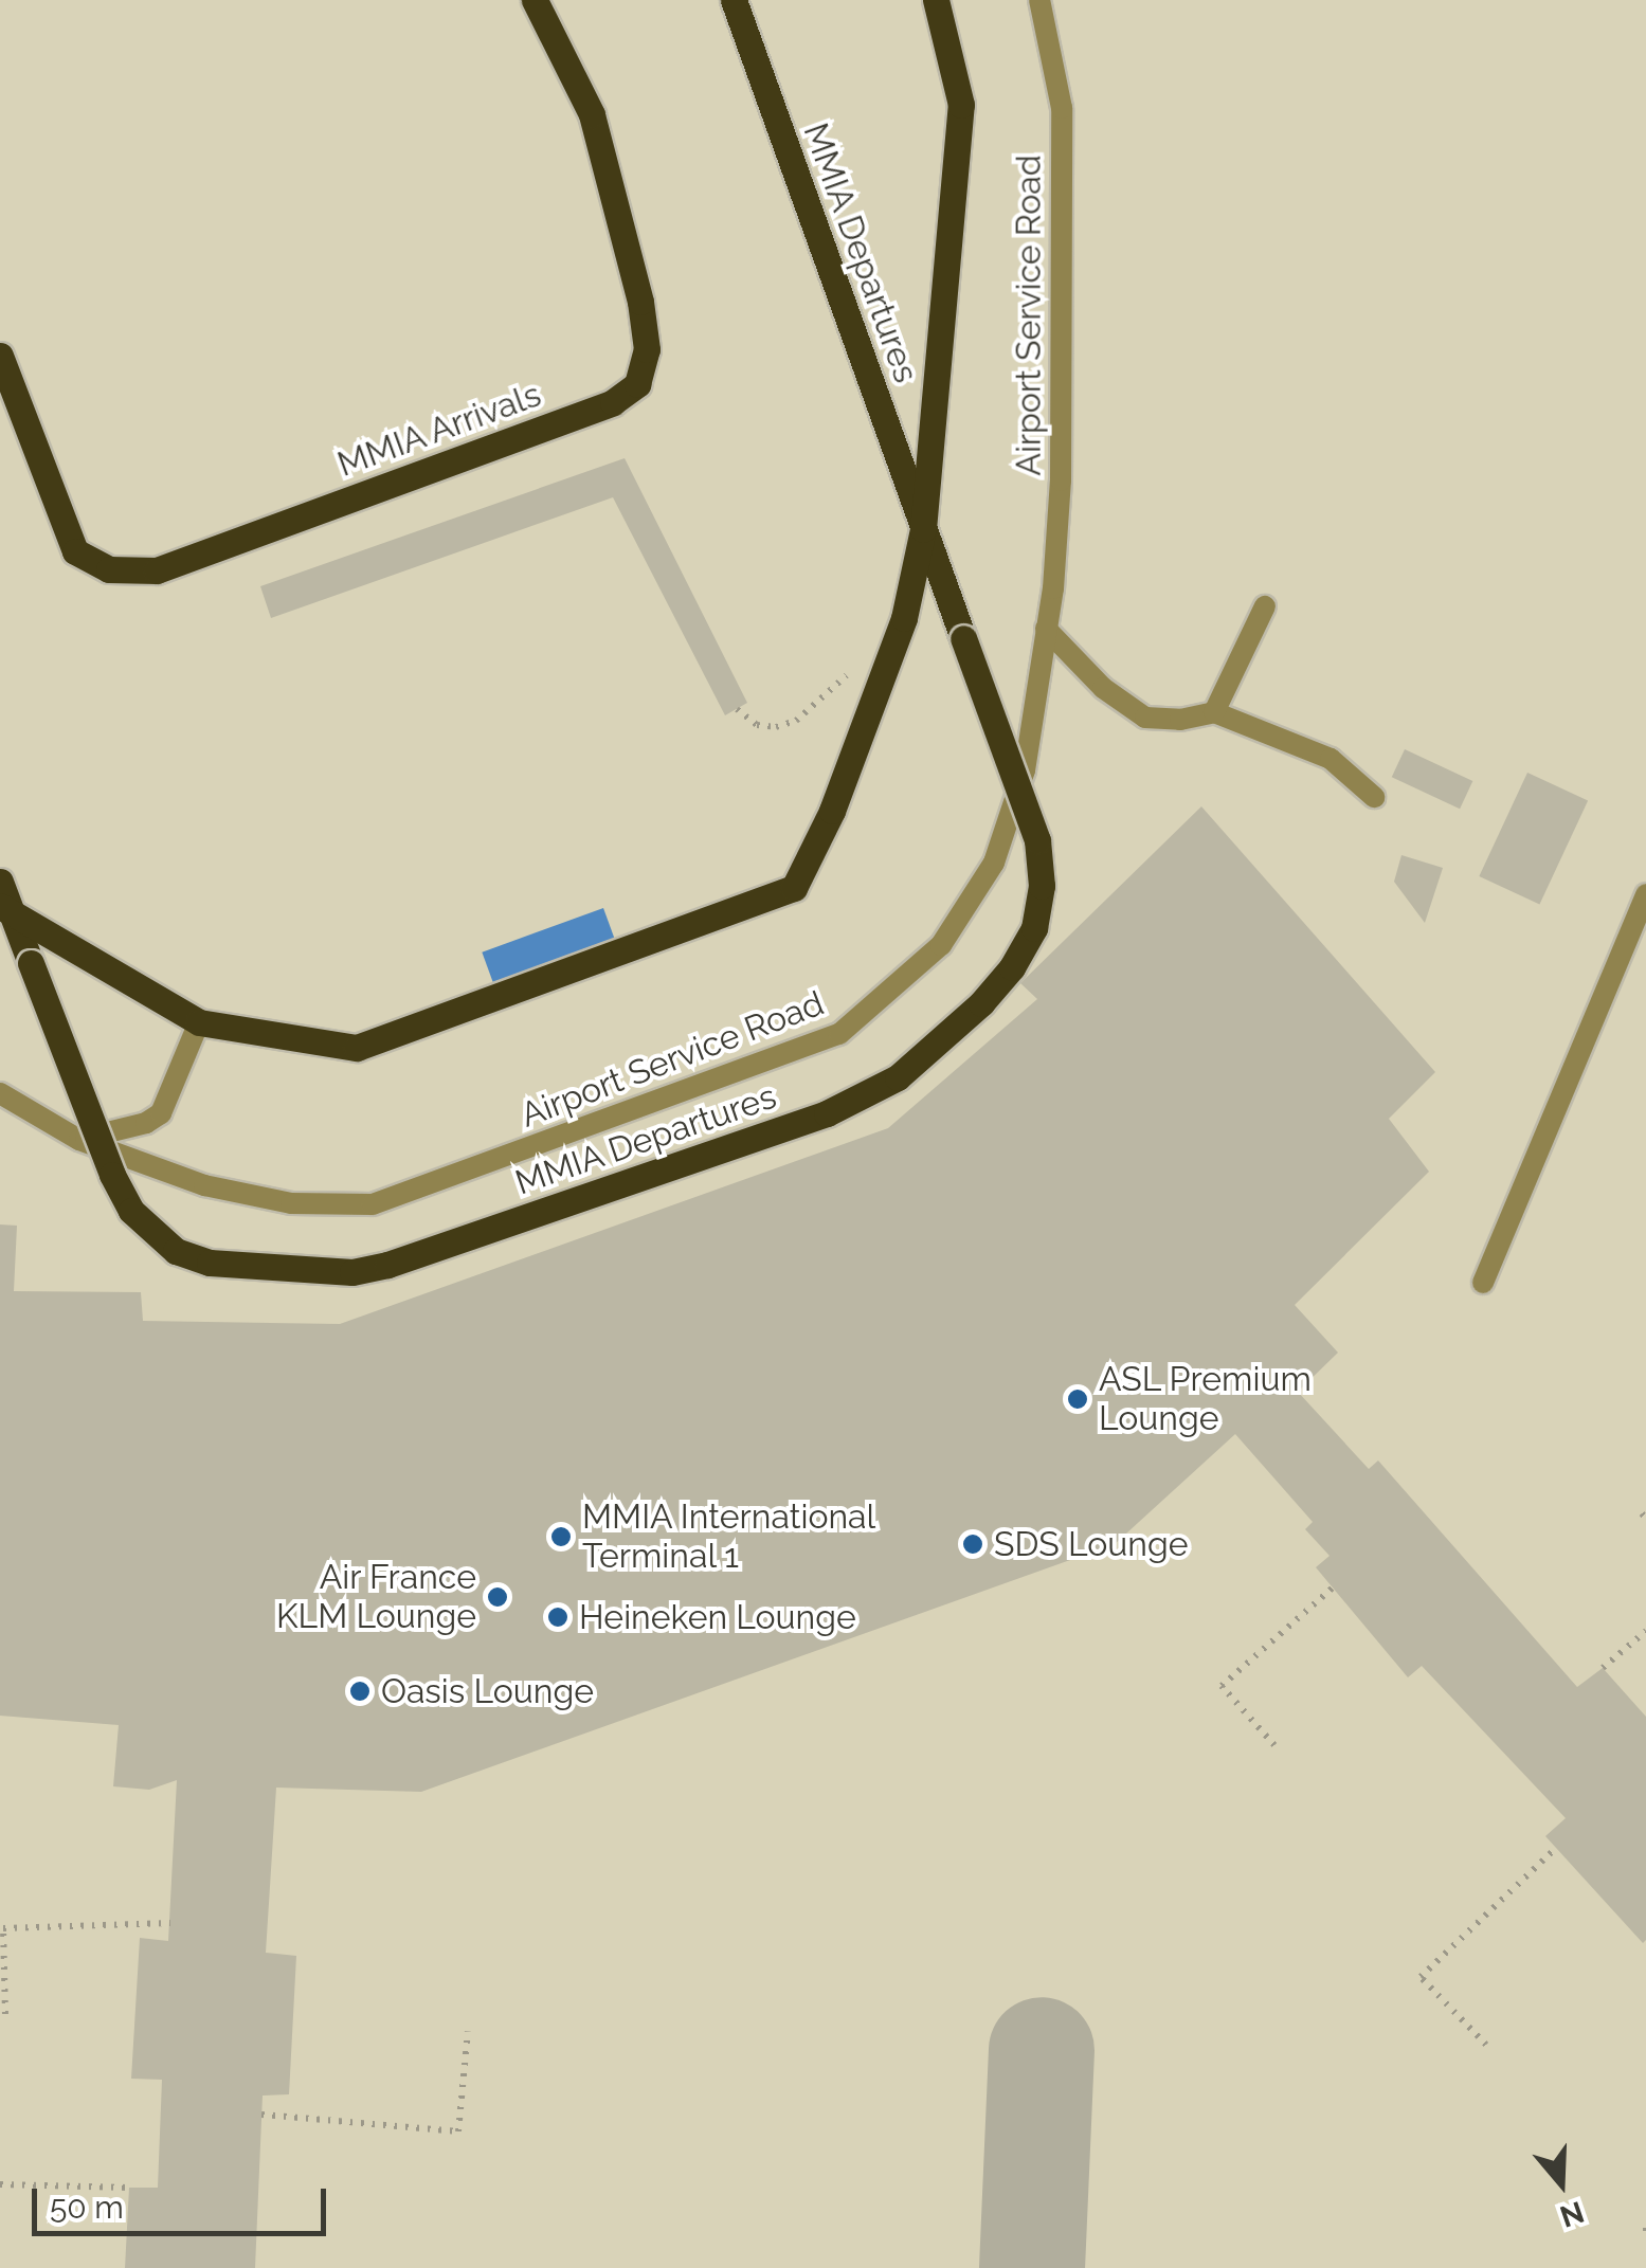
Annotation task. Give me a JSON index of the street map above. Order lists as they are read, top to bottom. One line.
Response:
{"streets":{"main road":["MMIA Departures","MMIA Arrivals"],"lane":["Airport Service Road"]},"places":["ASL Premium Lounge","MMIA International Terminal 1","SDS Lounge","Air France KLM Lounge","Heineken Lounge","Oasis Lounge"],"scale_bar":"50 m","north":"bottom"}
